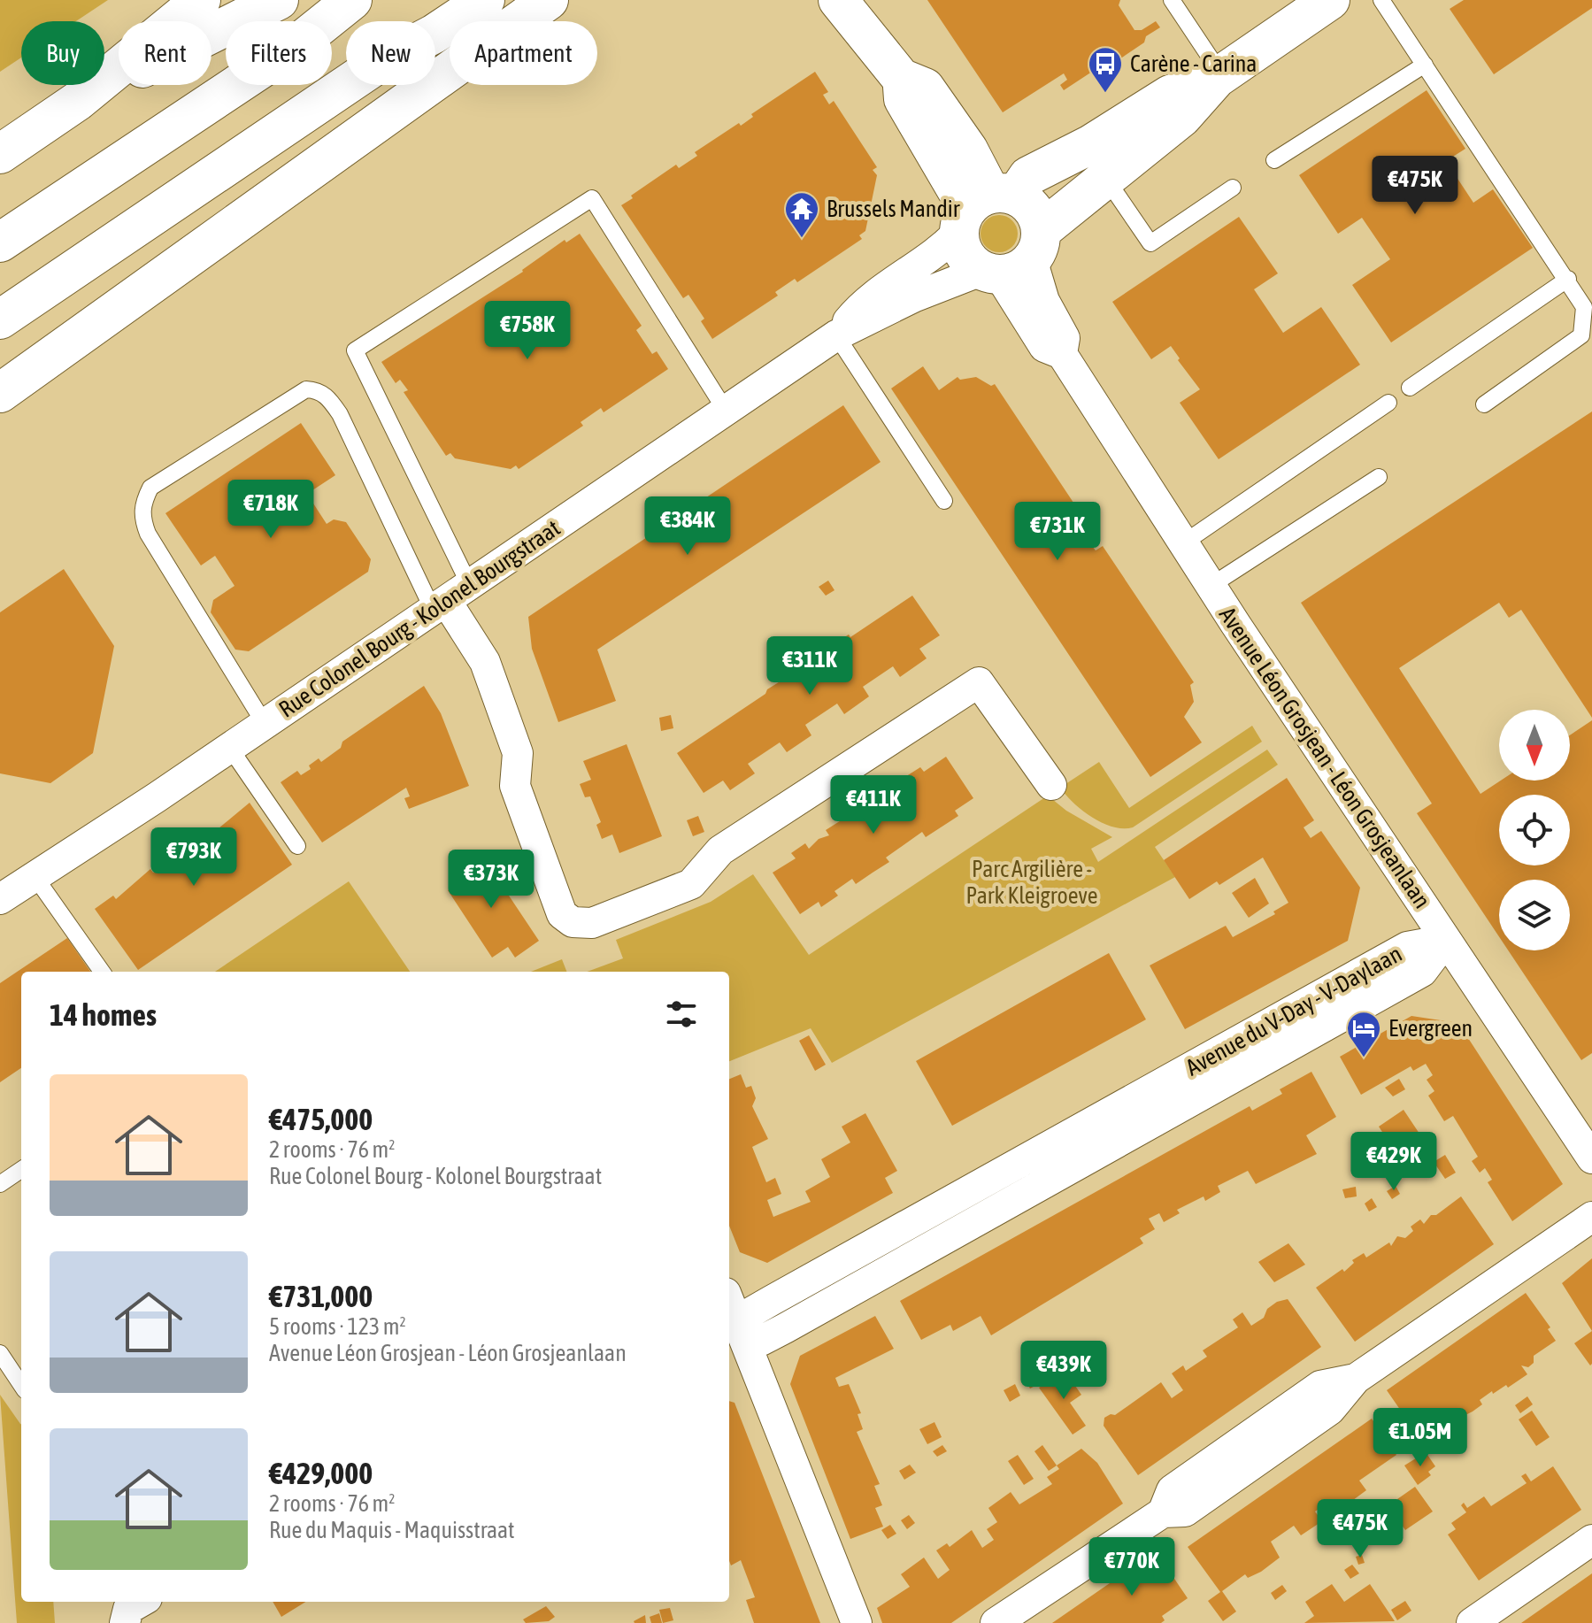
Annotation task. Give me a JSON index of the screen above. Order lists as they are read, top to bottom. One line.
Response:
{"streets":{"main road":["Rue Colonel Bourg - Kolonel Bourgstraat"],"street":["Avenue Léon Grosjean - Léon Grosjeanlaan","Avenue du V-Day - V-Daylaan"]},"crossings":[["Rue Colonel Bourg - Kolonel Bourgstraat","Avenue Léon Grosjean - Léon Grosjeanlaan"],["Avenue Léon Grosjean - Léon Grosjeanlaan","Avenue du V-Day - V-Daylaan"]],"parks":["Parc Argilière - Park Kleigroeve"],"places":{"bus stop":["Carène - Carina"],"temple":["Brussels Mandir"],"hotel":["Evergreen"]},"north":"bottom","page":{"chip":["Buy","Rent","Filters","New","Apartment"],"price":["€475K","€758K","€718K","€384K","€731K","€311K","€411K","€793K","€373K","€429K","€439K","€1.05M","€475K","€770K"],"heading":"14 homes","list":[{"name":"€475,000","note":"2 rooms · 76 m² · Rue Colonel Bourg - Kolonel Bourgstraat"},{"name":"€731,000","note":"5 rooms · 123 m² · Avenue Léon Grosjean - Léon Grosjeanlaan"},{"name":"€429,000","note":"2 rooms · 76 m² · Rue du Maquis - Maquisstraat"}]}}
